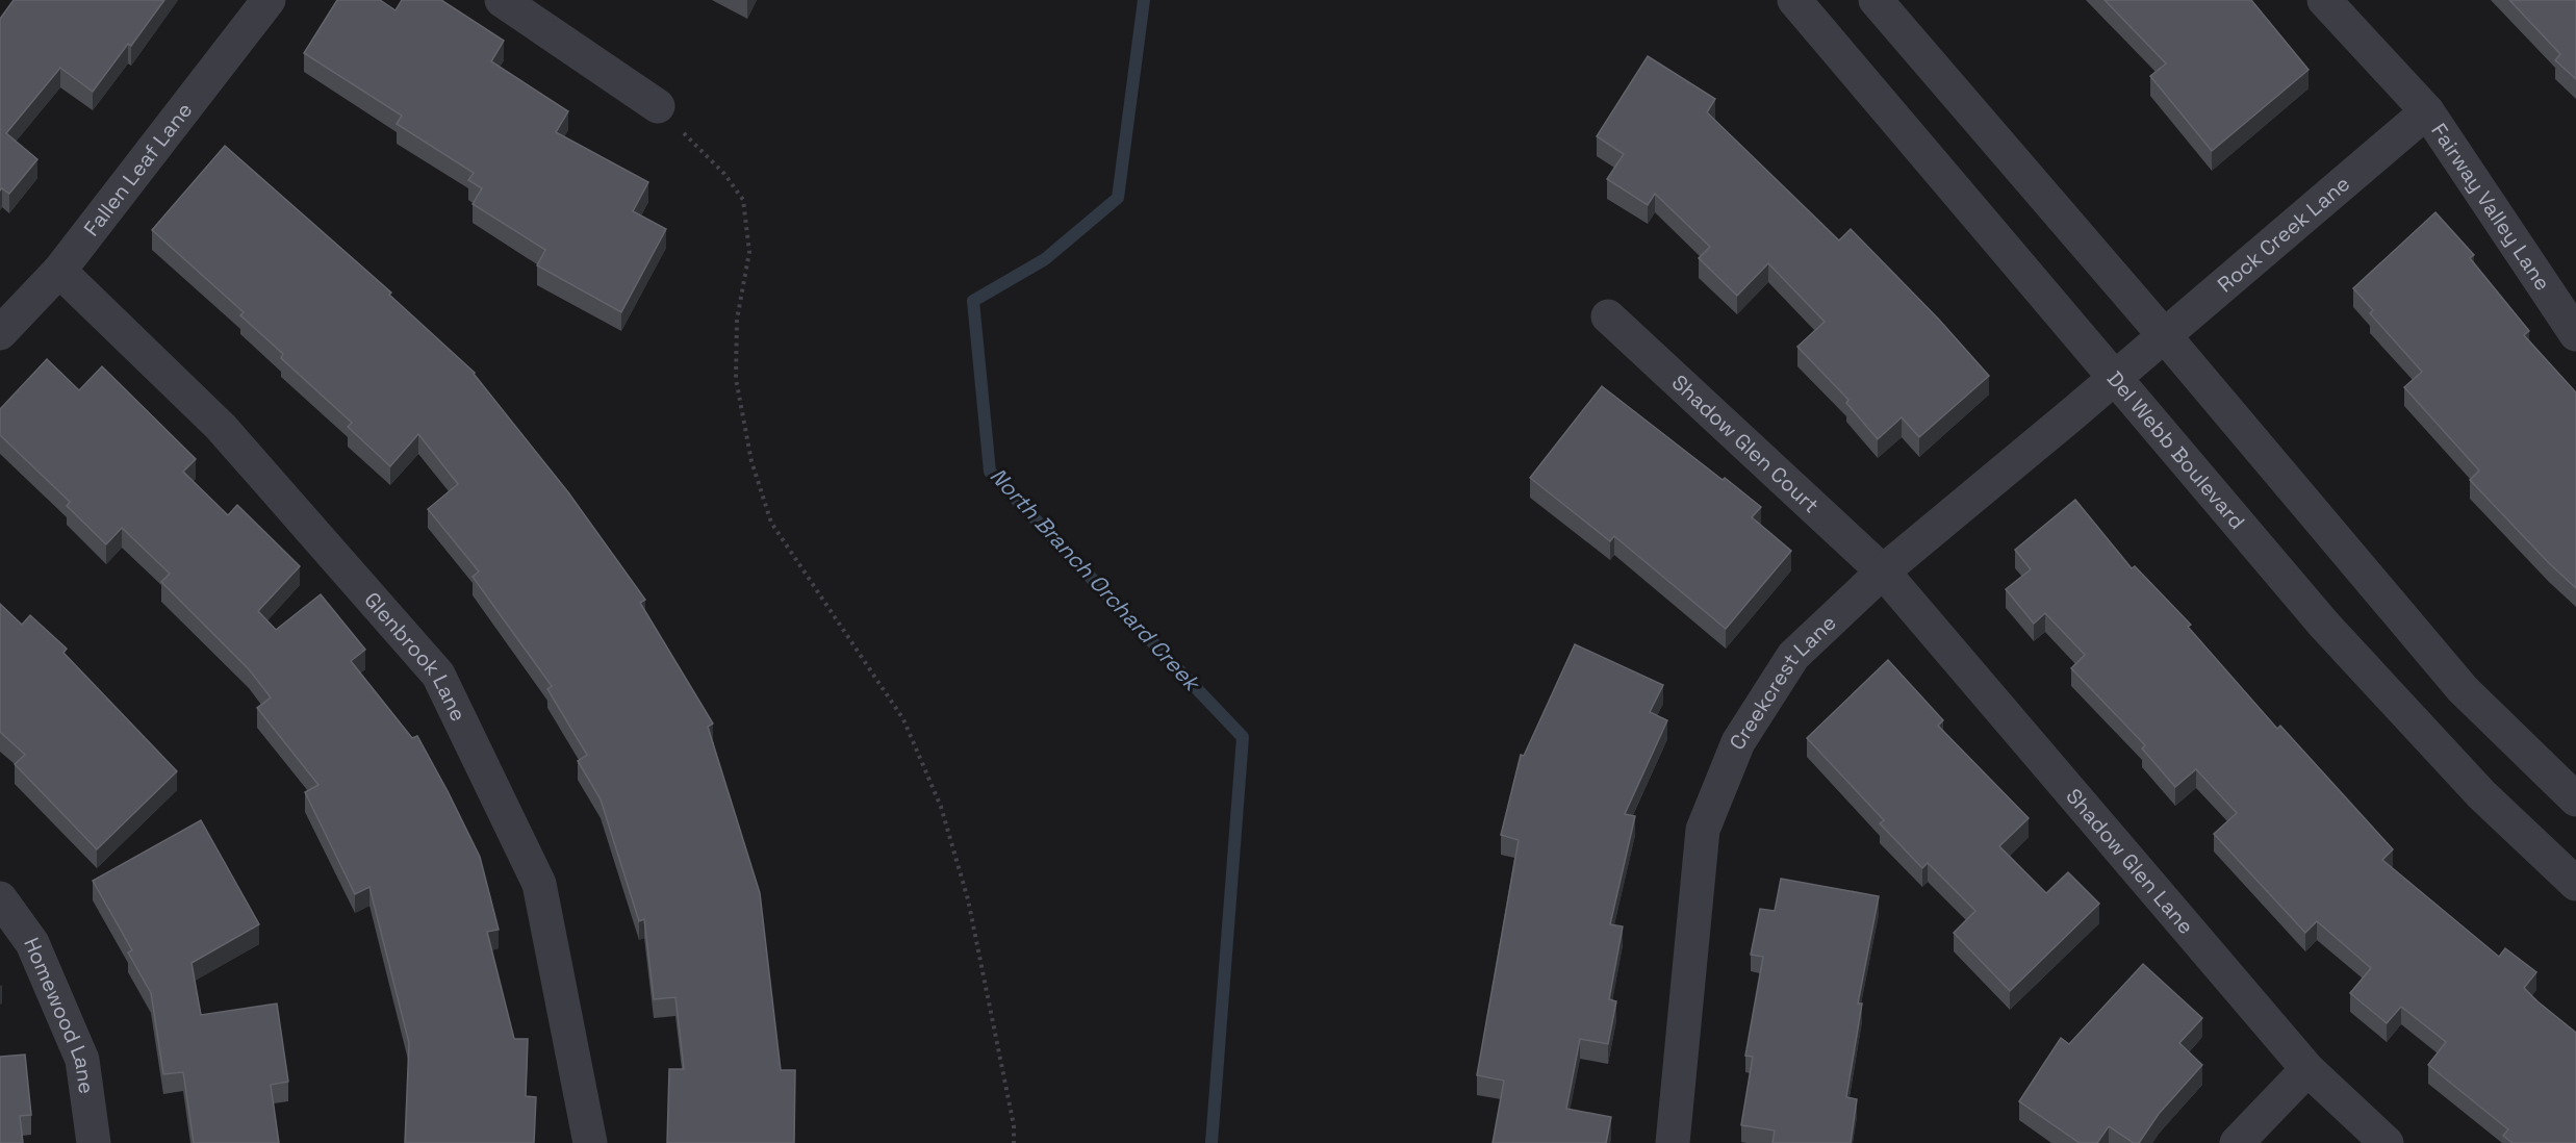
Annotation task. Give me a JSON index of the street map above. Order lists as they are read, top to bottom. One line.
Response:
{"streets":{"street":["Fallen Leaf Lane","Fairway Valley Lane","Rock Creek Lane","Shadow Glen Court","Del Webb Boulevard","Glenbrook Lane","Creekcrest Lane","Shadow Glen Lane","Homewood Lane"]},"crossings":[["Fallen Leaf Lane","Glenbrook Lane"],["Fairway Valley Lane","Rock Creek Lane"],["Rock Creek Lane","Del Webb Boulevard"],["Rock Creek Lane","Creekcrest Lane"],["Shadow Glen Court","Creekcrest Lane"],["Shadow Glen Court","Shadow Glen Lane"],["Del Webb Boulevard","Creekcrest Lane"],["Creekcrest Lane","Shadow Glen Lane"]],"water":["North Branch Orchard Creek"]}
